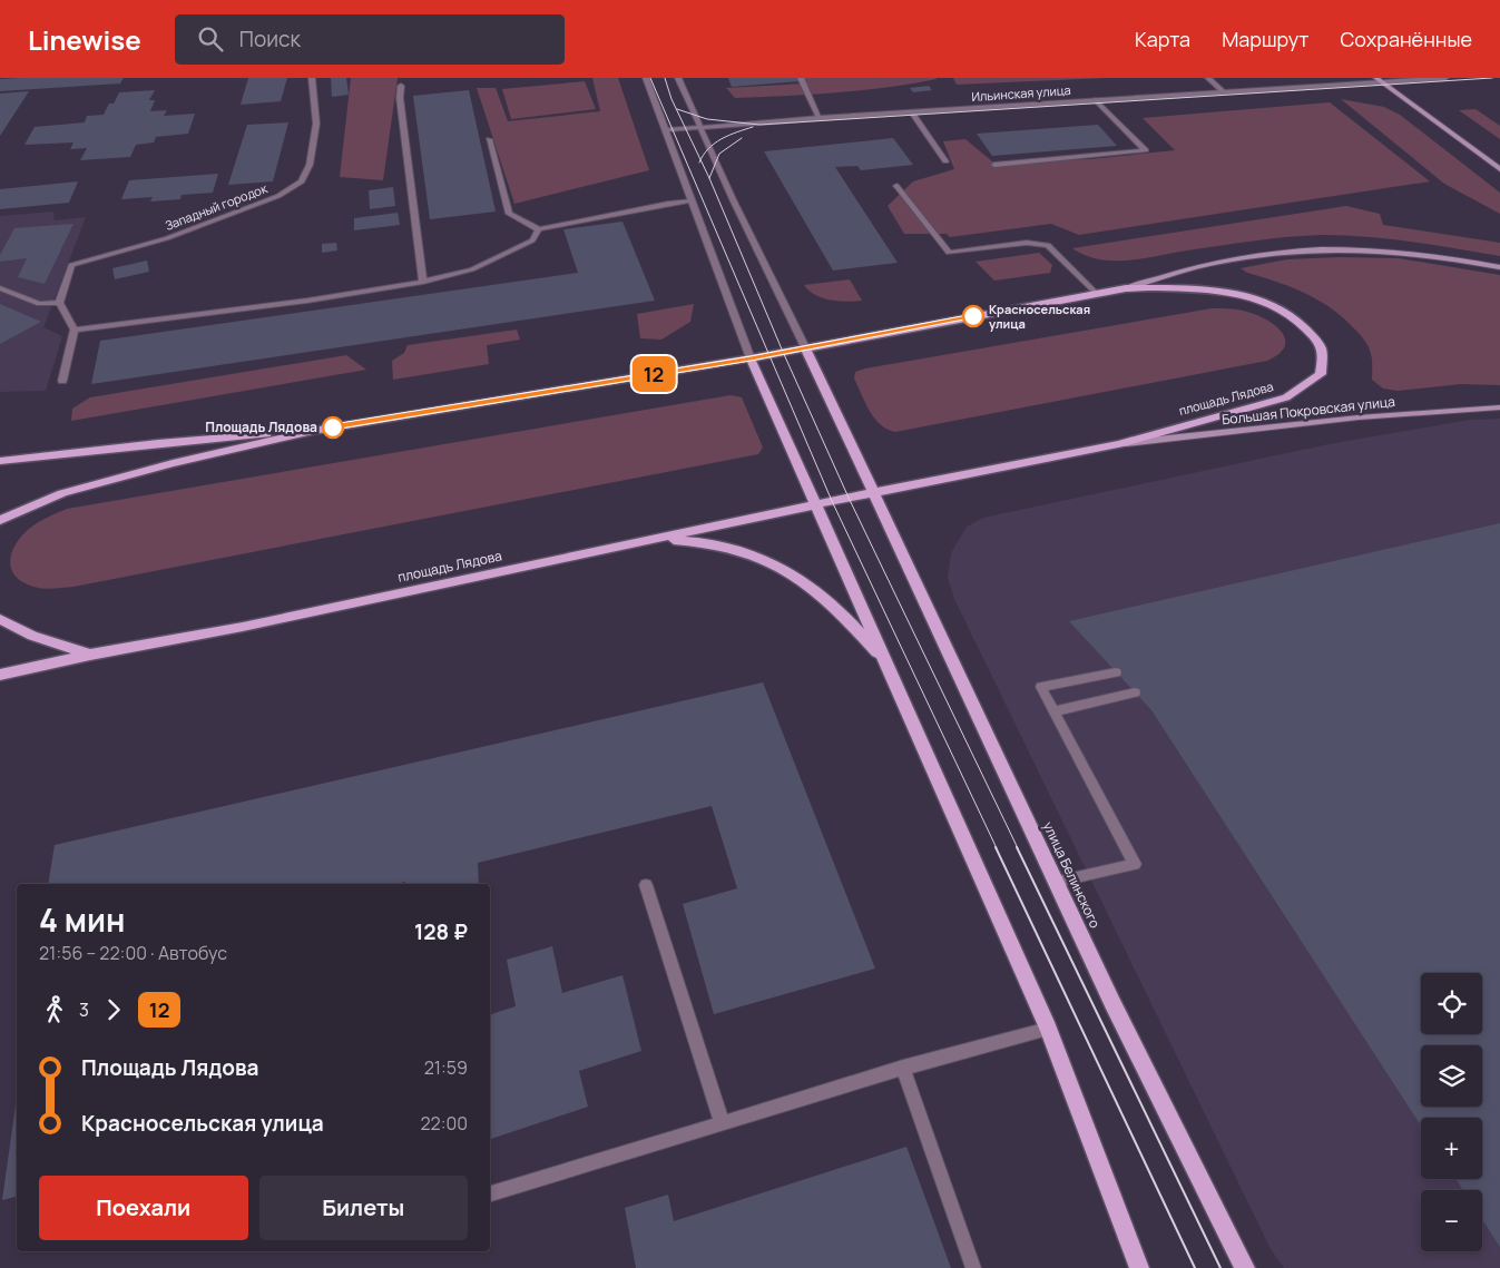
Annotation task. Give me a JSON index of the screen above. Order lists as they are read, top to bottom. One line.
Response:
{"streets":{"main road":["площадь Лядова","Большая Покровская улица","улица Белинского"],"street":["Ильинская улица","Западный городок"]},"crossings":[["площадь Лядова","Большая Покровская улица"],["площадь Лядова","улица Белинского"]],"places":["Красносельская улица","Площадь Лядова"],"lines":["bus line 12"],"page":{"header":"Linewise","search":"Поиск","nav":["Карта","Маршрут","Сохранённые"],"on_map":"12","heading":["4 мин","21:56 – 22:00 · Автобус","128 ₽"],"map_buttons":["+","−"],"legs":["3","12"],"list":[{"name":"Площадь Лядова","value":"21:59"},{"name":"Красносельская улица","value":"22:00"}],"buttons":["Поехали","Билеты"]}}
